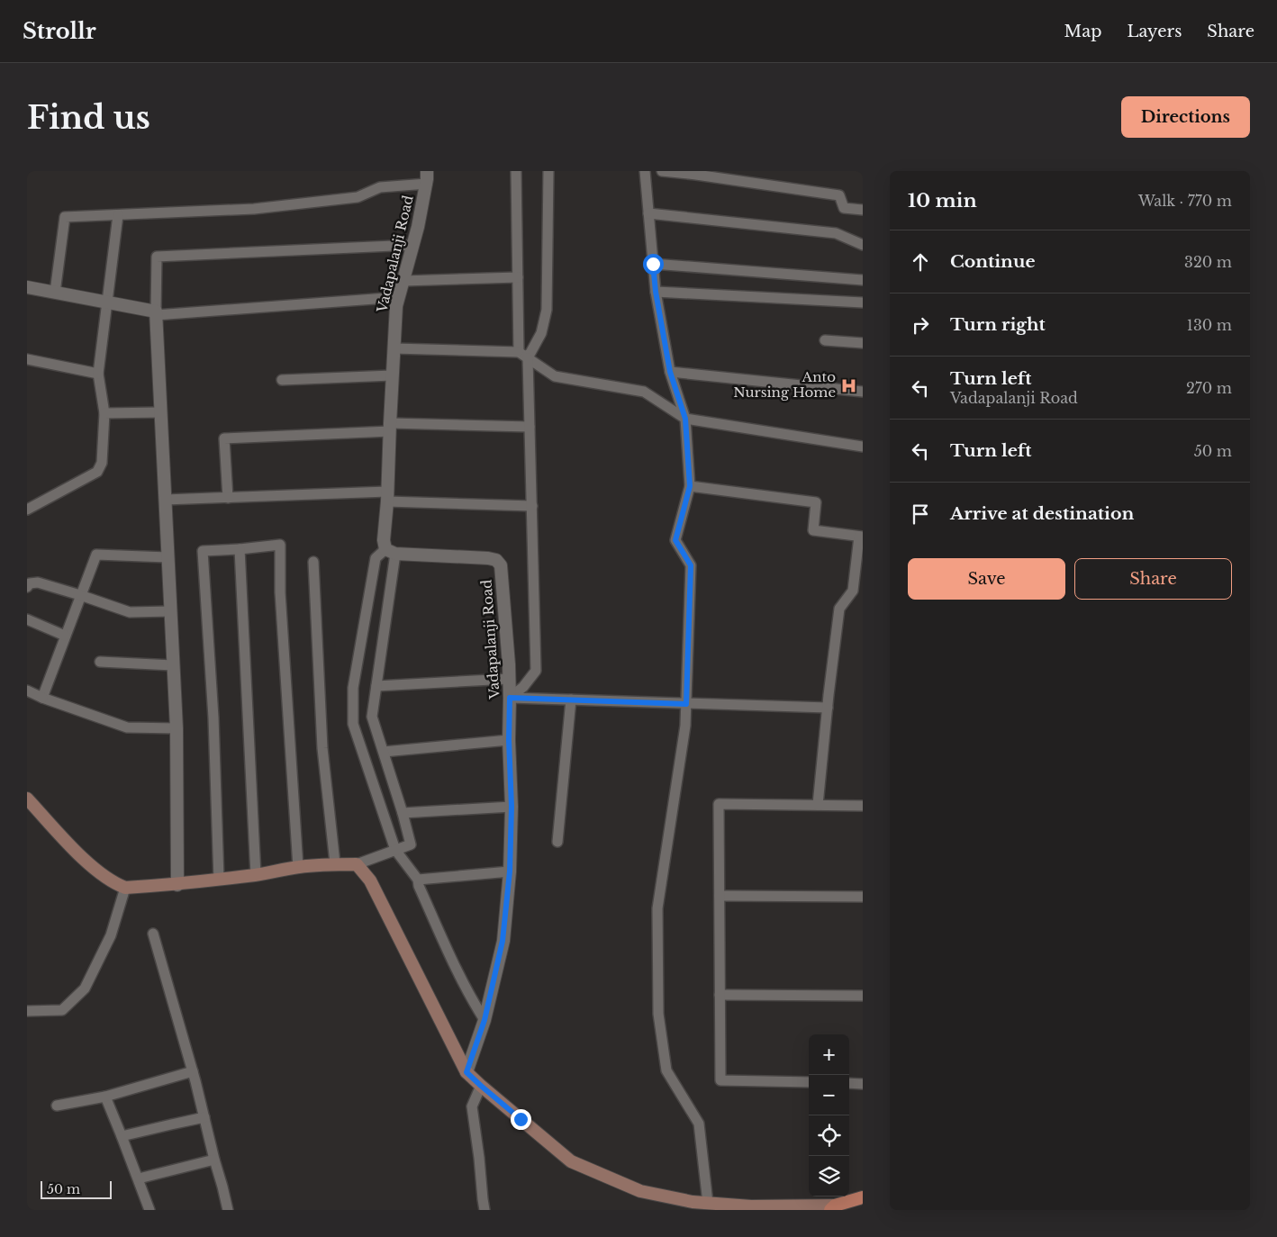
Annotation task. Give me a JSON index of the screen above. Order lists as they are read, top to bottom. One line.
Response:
{"streets":{"street":["Vadapalanji Road"]},"places":{"hospital":["Anto Nursing Home"]},"scale_bar":"50 m","page":{"header":"Strollr","nav":["Map","Layers","Share"],"buttons":["Directions",["Save","Share"]],"title":"Find us","heading":["10 min","Walk · 770 m"],"list":[["Continue","320 m"],["Turn right","130 m"],["Turn left","Vadapalanji Road","270 m"],["Turn left","50 m"],"Arrive at destination"],"map_buttons":["+","−"],"scale":"50 m"}}
